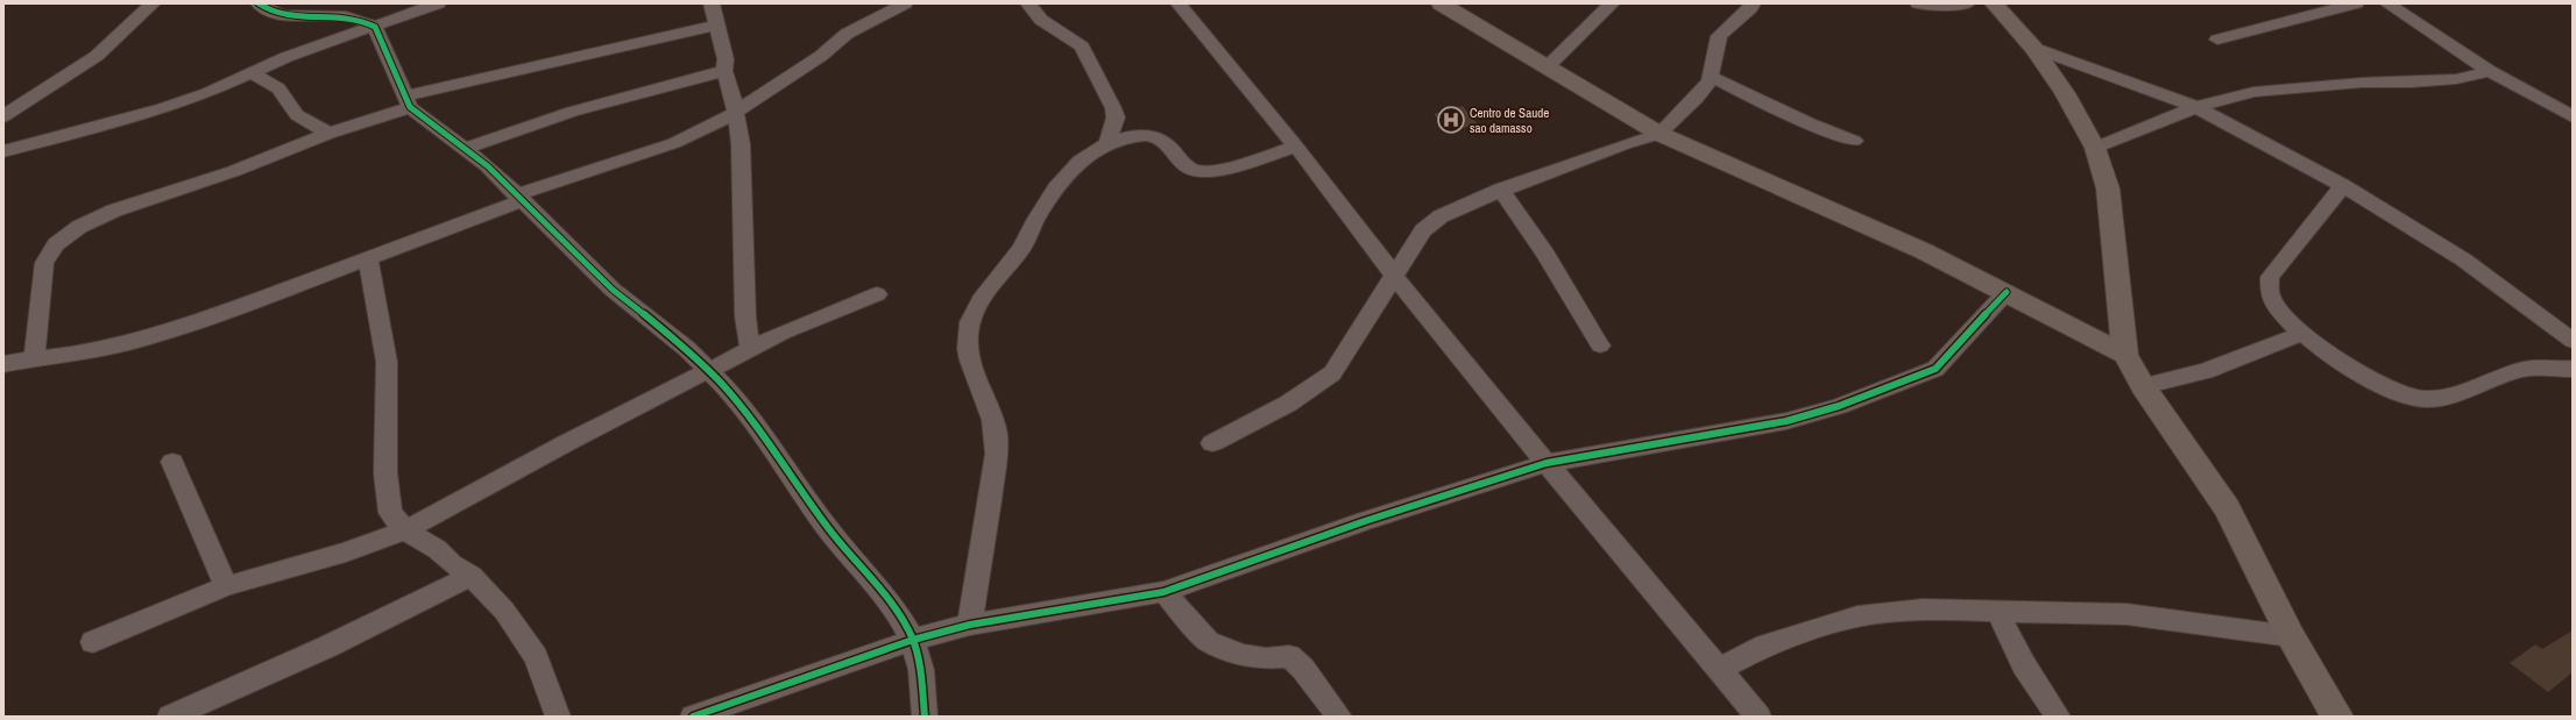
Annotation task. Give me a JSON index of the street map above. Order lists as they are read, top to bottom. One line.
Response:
{"places":{"hospital":["Centro de Saude sao damasso"]}}
